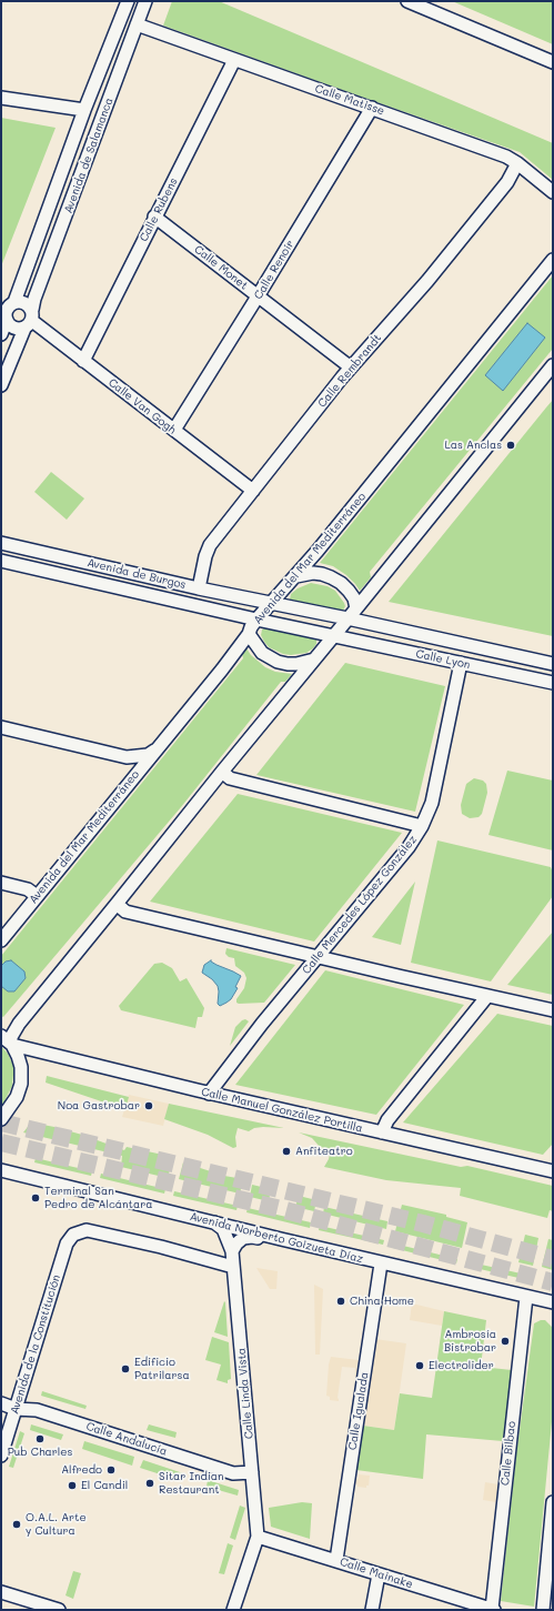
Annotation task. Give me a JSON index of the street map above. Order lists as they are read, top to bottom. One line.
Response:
{"streets":{"street":["Calle Matisse","Avenida de Salamanca","Calle Rubens","Calle Monet","Calle Renoir","Calle Rembrandt","Calle Van Gogh","Avenida del Mar Mediterráneo","Avenida de Burgos","Calle Lyon","Calle Mercedes López González","Calle Manuel González Portilla","Avenida Norberto Goizueta Díaz","Avenida de la Constitución","Calle Linda Vista","Calle Igualada","Calle Andalucía","Calle Bilbao","Calle Mainake"]},"crossings":[["Calle Matisse","Avenida de Salamanca"],["Calle Matisse","Calle Rubens"],["Calle Matisse","Calle Renoir"],["Calle Matisse","Calle Rembrandt"],["Avenida de Salamanca","Calle Van Gogh"],["Calle Rubens","Calle Monet"],["Calle Rubens","Calle Van Gogh"],["Calle Monet","Calle Renoir"],["Calle Monet","Calle Rembrandt"],["Calle Renoir","Calle Van Gogh"],["Calle Rembrandt","Calle Van Gogh"],["Calle Rembrandt","Avenida de Burgos"],["Avenida del Mar Mediterráneo","Avenida de Burgos"],["Avenida de Burgos","Calle Lyon"],["Calle Lyon","Calle Mercedes López González"],["Calle Mercedes López González","Calle Manuel González Portilla"],["Avenida Norberto Goizueta Díaz","Calle Linda Vista"],["Avenida Norberto Goizueta Díaz","Calle Igualada"],["Avenida Norberto Goizueta Díaz","Calle Bilbao"],["Avenida de la Constitución","Calle Linda Vista"],["Avenida de la Constitución","Calle Andalucía"],["Calle Linda Vista","Calle Andalucía"],["Calle Linda Vista","Calle Mainake"],["Calle Igualada","Calle Mainake"],["Calle Bilbao","Calle Mainake"]],"places":["Las Anclas","Noa Gastrobar","Anfiteatro","Terminal San Pedro de Alcántara","China Home","Ambrosía Bistrobar","Electrolider","Edificio Patrilarsa","Pub Charles","Alfredo","Sitar Indian Restaurant","El Candil","O.A.L. Arte y Cultura"]}
